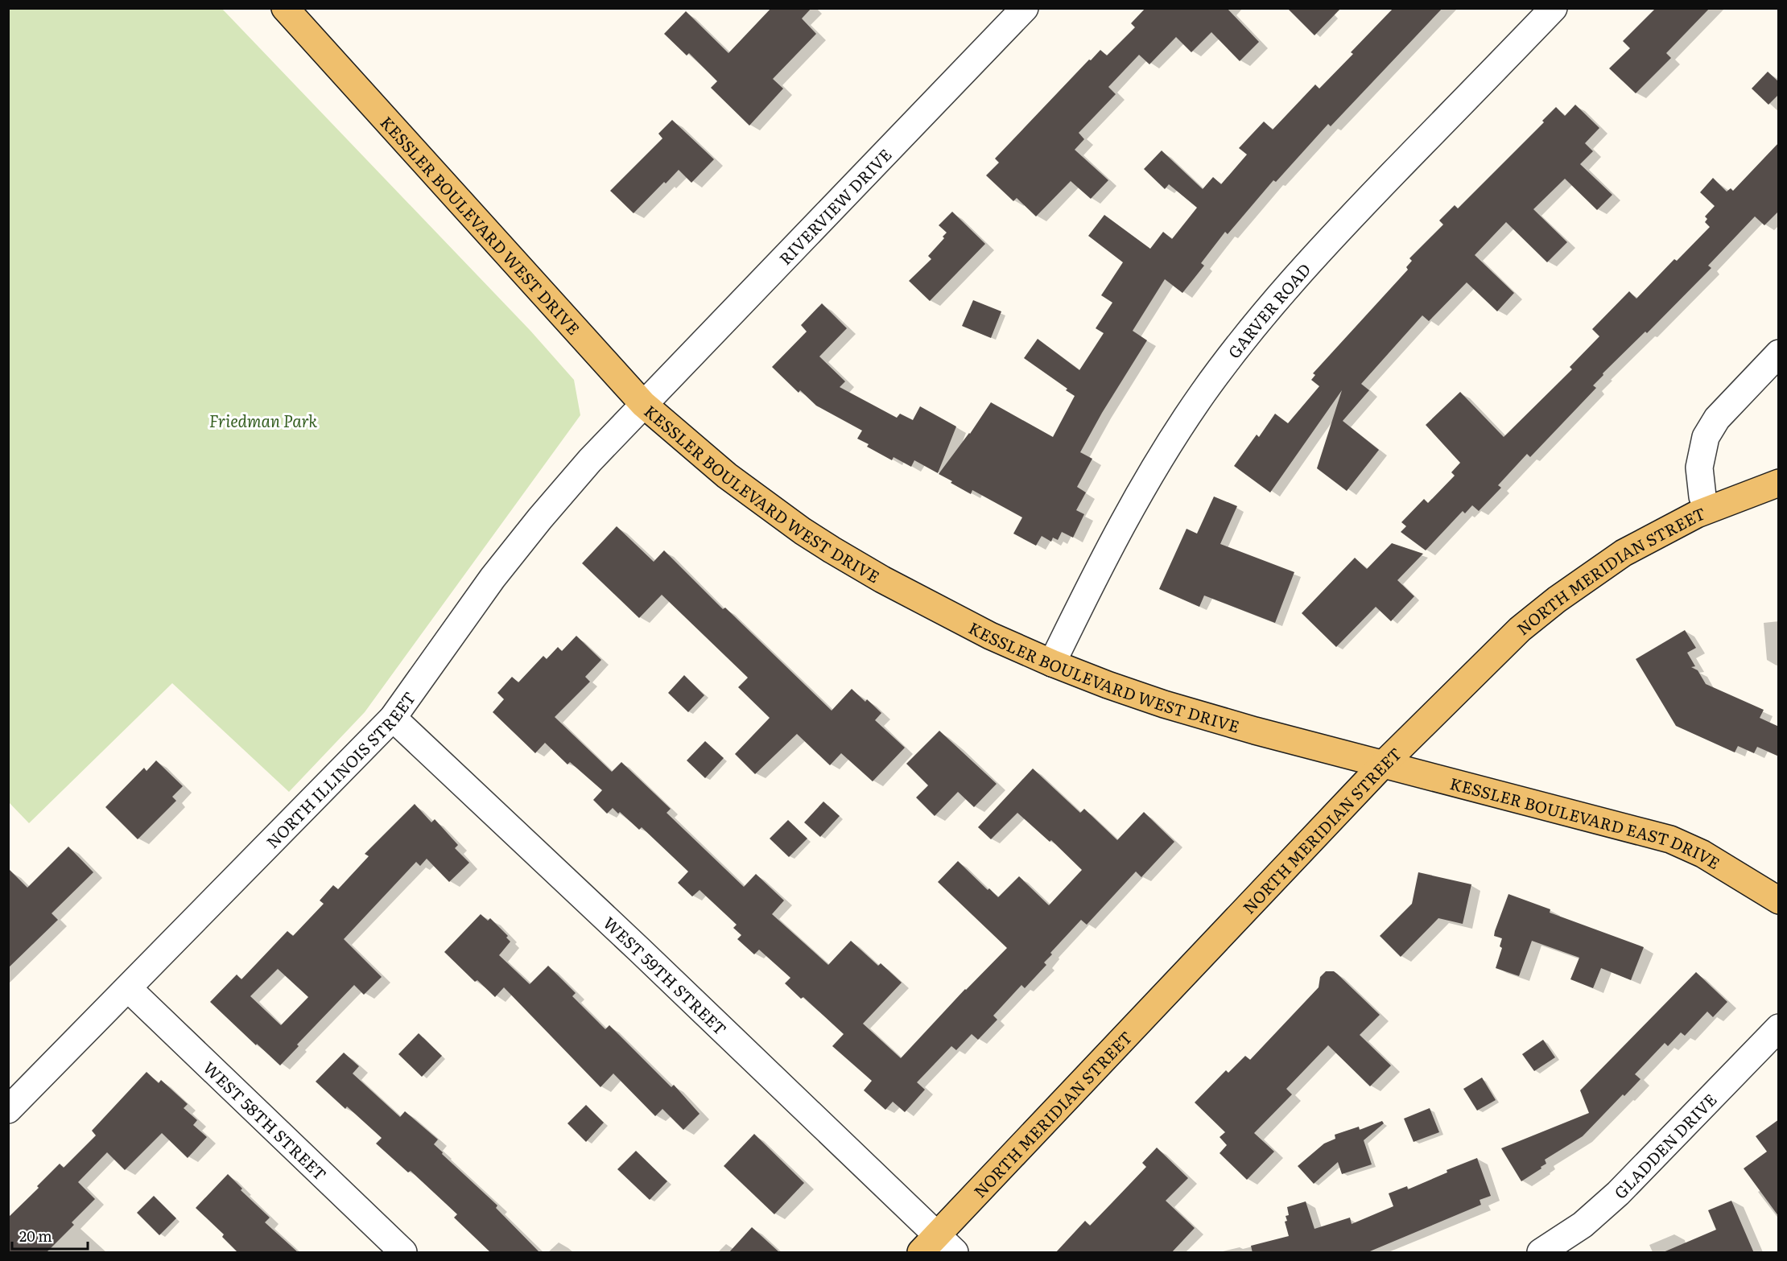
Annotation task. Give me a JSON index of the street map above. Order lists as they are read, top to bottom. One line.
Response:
{"streets":{"main road":["KESSLER BOULEVARD WEST DRIVE","NORTH MERIDIAN STREET","KESSLER BOULEVARD EAST DRIVE"],"street":["RIVERVIEW DRIVE","GARVER ROAD","NORTH ILLINOIS STREET","WEST 59TH STREET","WEST 58TH STREET","GLADDEN DRIVE"]},"crossings":[["RIVERVIEW DRIVE","KESSLER BOULEVARD WEST DRIVE"],["RIVERVIEW DRIVE","NORTH ILLINOIS STREET"],["KESSLER BOULEVARD WEST DRIVE","GARVER ROAD"],["KESSLER BOULEVARD WEST DRIVE","NORTH MERIDIAN STREET"],["KESSLER BOULEVARD WEST DRIVE","NORTH ILLINOIS STREET"],["KESSLER BOULEVARD WEST DRIVE","KESSLER BOULEVARD EAST DRIVE"],["NORTH MERIDIAN STREET","KESSLER BOULEVARD EAST DRIVE"],["NORTH MERIDIAN STREET","WEST 59TH STREET"],["NORTH ILLINOIS STREET","WEST 59TH STREET"],["NORTH ILLINOIS STREET","WEST 58TH STREET"]],"parks":["Friedman Park"],"scale_bar":"20 m"}
